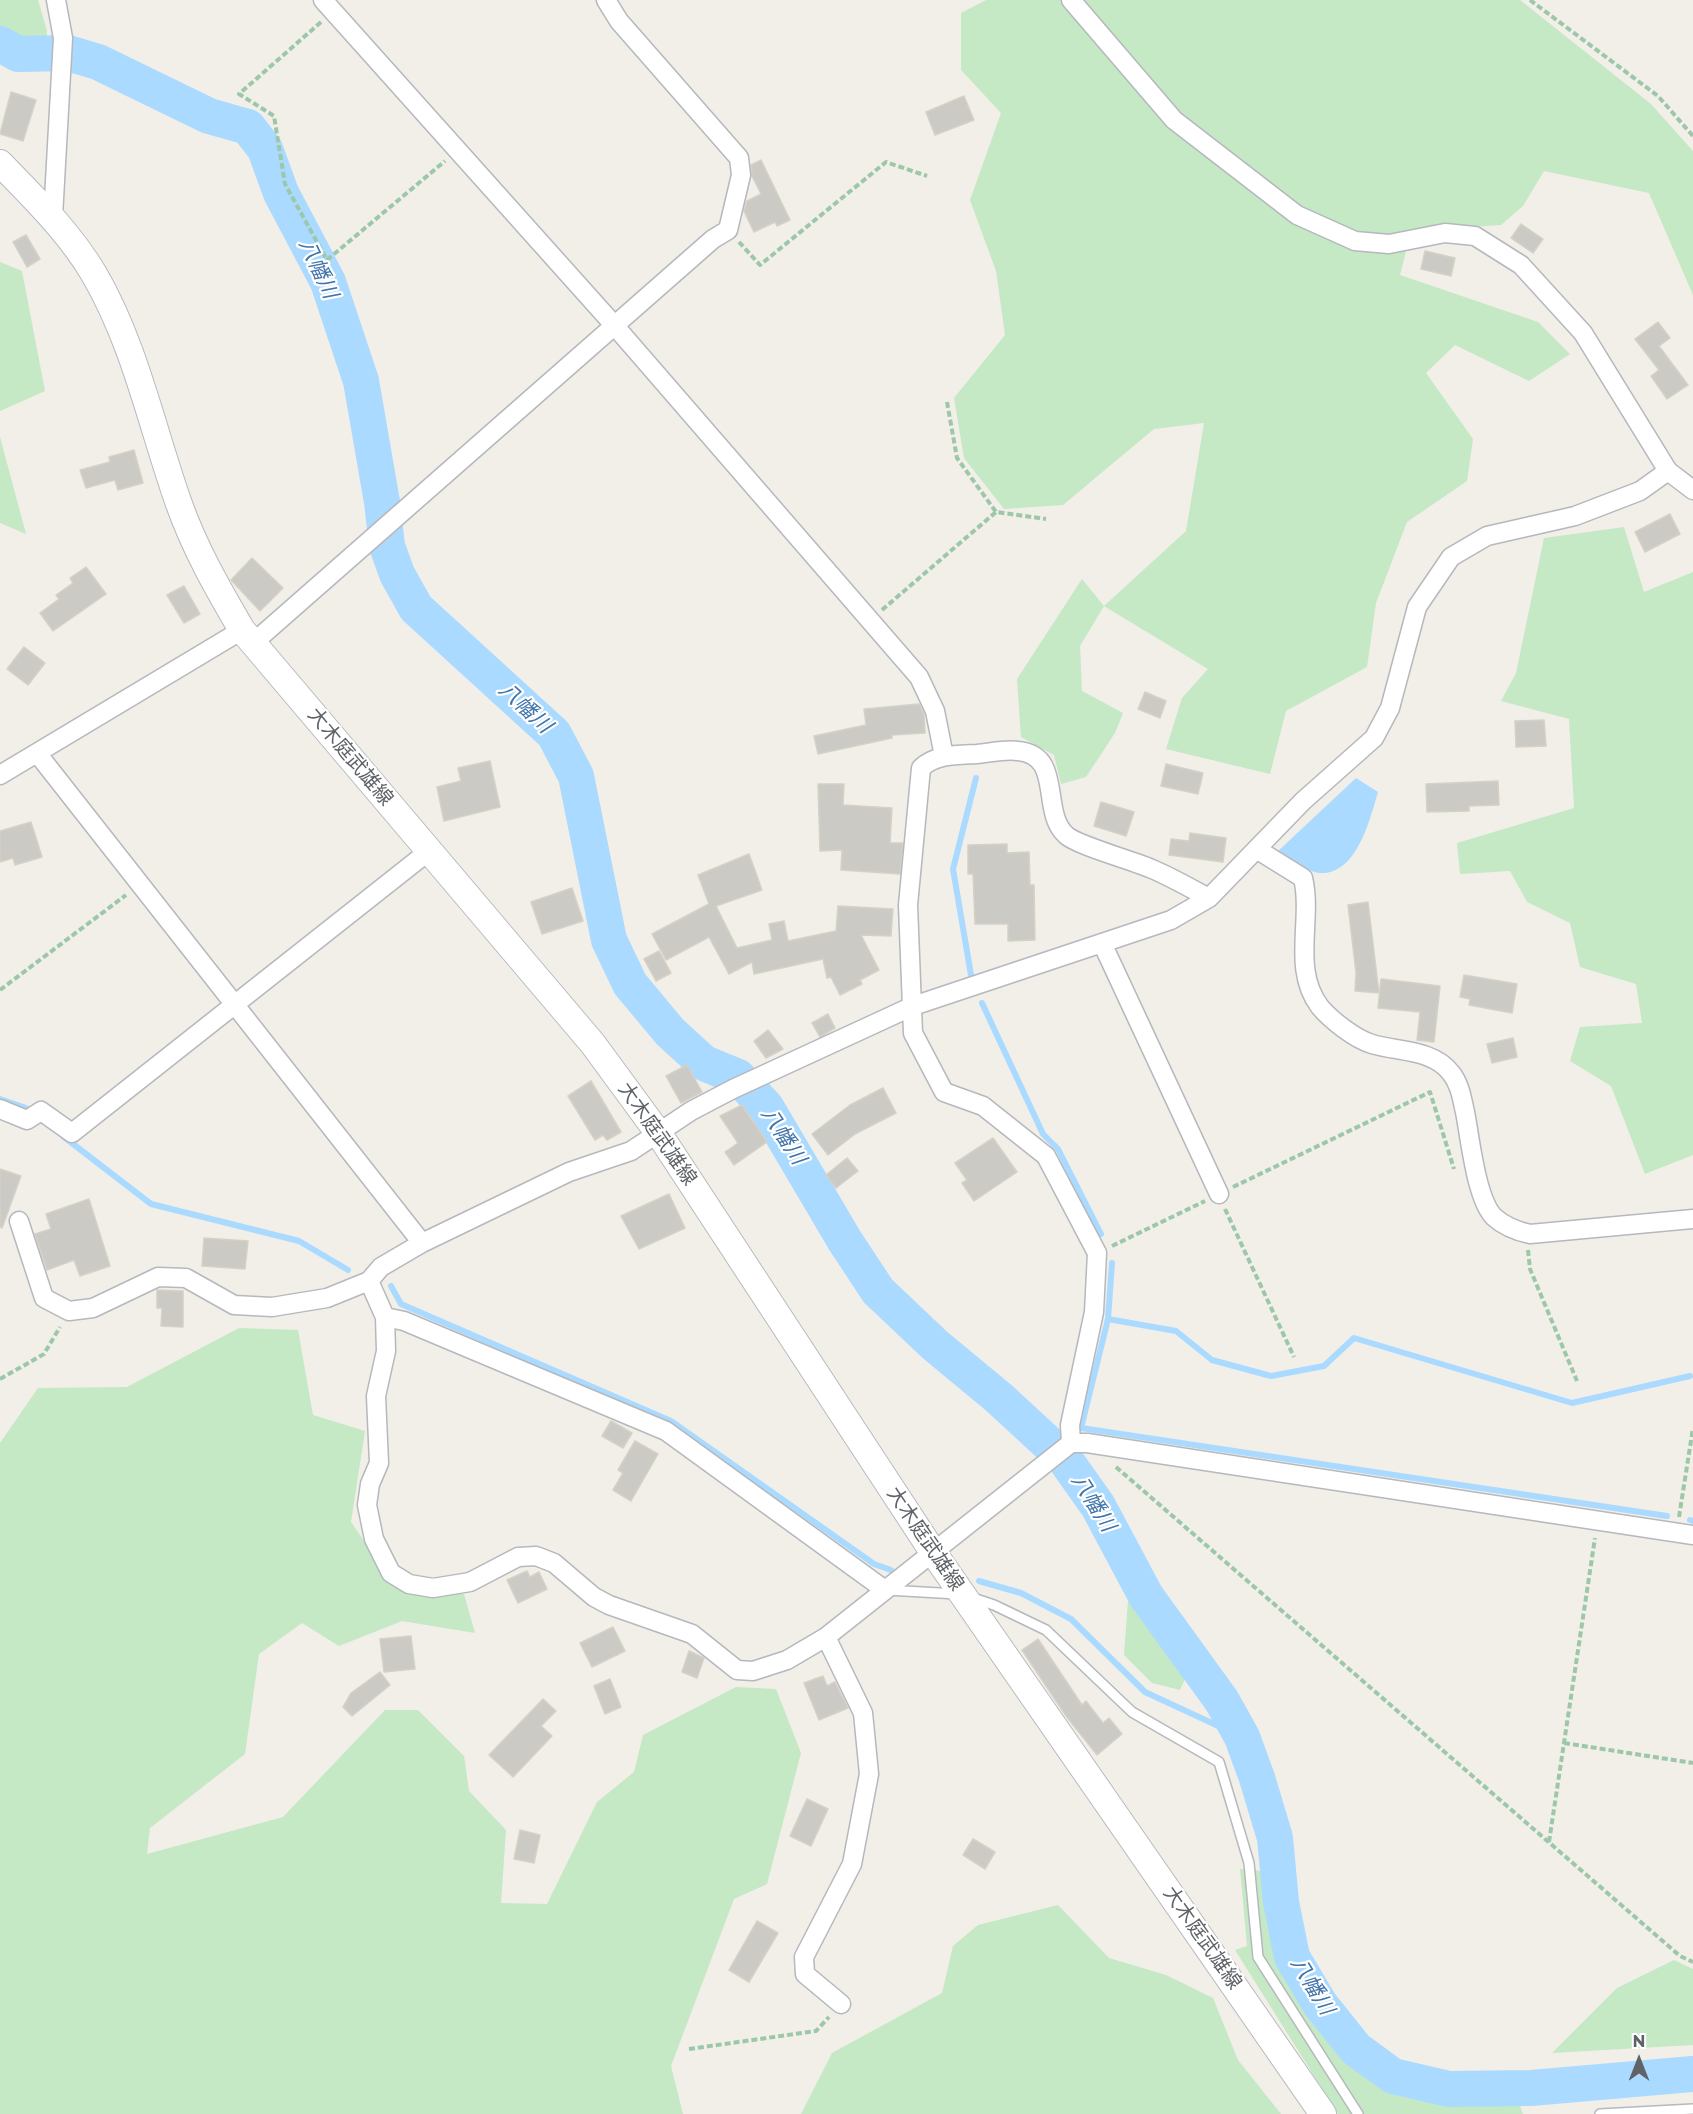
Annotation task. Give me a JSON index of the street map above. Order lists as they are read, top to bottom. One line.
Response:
{"streets":{"main road":["大木庭武雄線"]},"water":["八幡川"],"north":"top"}
